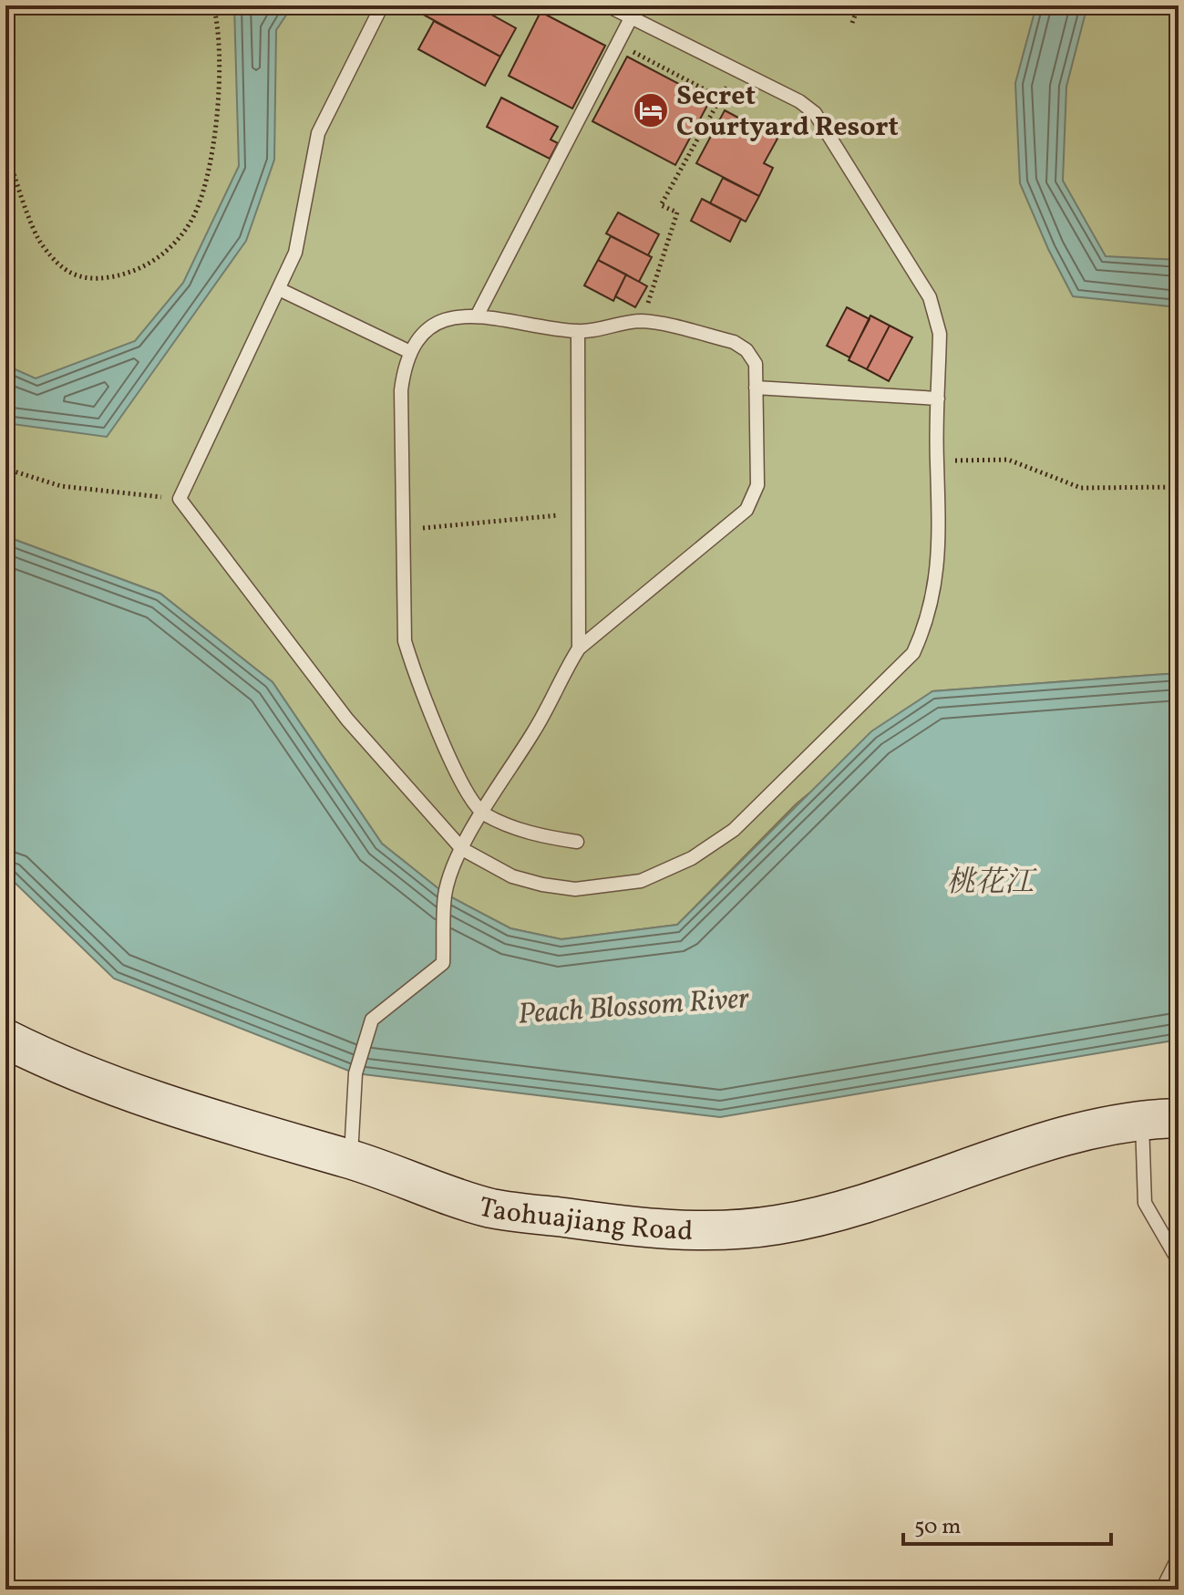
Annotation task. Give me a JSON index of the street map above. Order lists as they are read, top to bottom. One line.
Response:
{"streets":{"street":["Taohuajiang Road"]},"water":["桃花江","Peach Blossom River"],"places":{"hotel":["Secret Courtyard Resort"]},"scale_bar":"50 m"}
